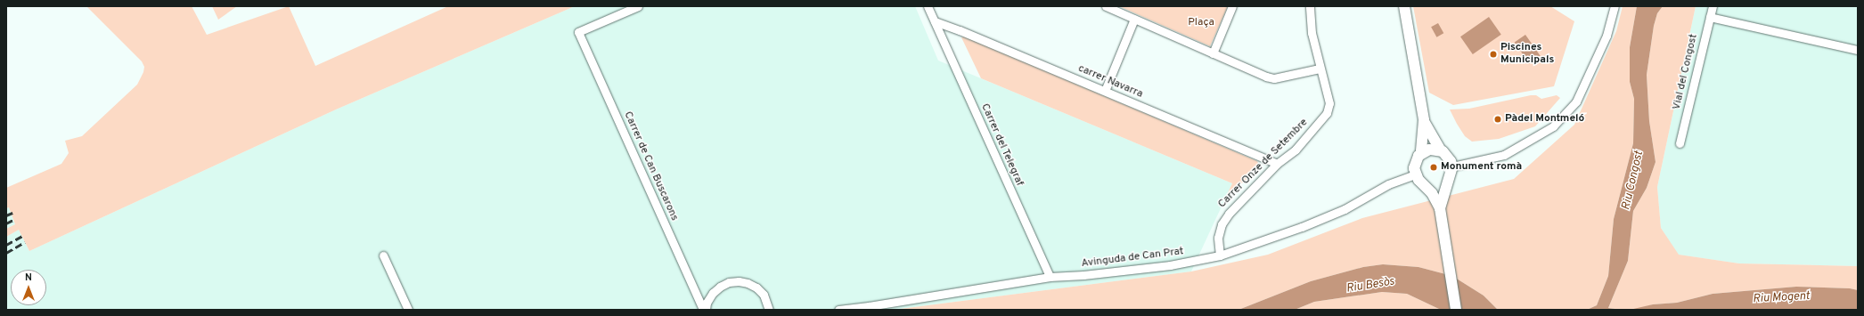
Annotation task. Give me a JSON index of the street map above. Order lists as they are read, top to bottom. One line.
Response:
{"streets":{"street":["Vial del Congost","carrer Navarra","Carrer del Telegraf","Carrer Onze de Setembre","Carrer de Can Buscarons","Avinguda de Can Prat"]},"crossings":[["carrer Navarra","Carrer del Telegraf"],["carrer Navarra","Carrer Onze de Setembre"],["Carrer del Telegraf","Avinguda de Can Prat"],["Carrer Onze de Setembre","Avinguda de Can Prat"]],"water":["Riu Congost","Riu Besòs","Riu Mogent"],"parks":["Plaça"],"places":["Piscines Municipals","Pàdel Montmeló","Monument romà"],"north":"top"}
